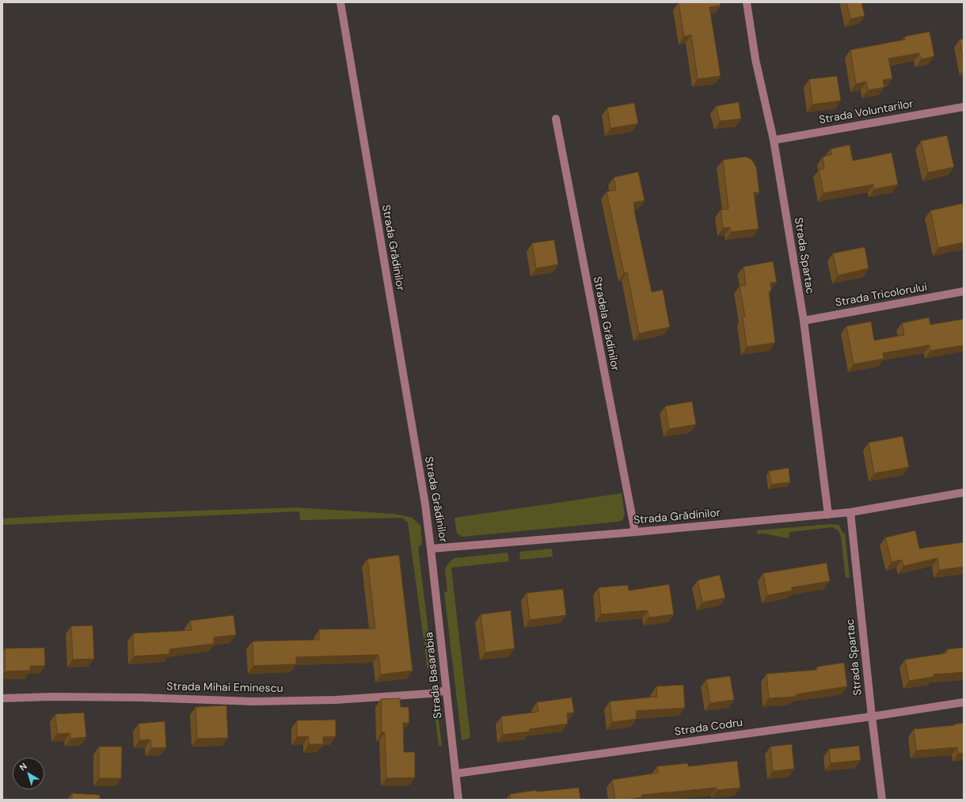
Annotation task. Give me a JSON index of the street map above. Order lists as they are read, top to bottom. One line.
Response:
{"streets":{"street":["Strada Voluntarilor","Strada Grădinilor","Strada Spartac","Strada Tricolorului","Stradela Grădinilor","Strada Basarabia","Strada Mihai Eminescu","Strada Codru"]},"crossings":[["Strada Voluntarilor","Strada Spartac"],["Strada Grădinilor","Strada Spartac"],["Strada Grădinilor","Stradela Grădinilor"],["Strada Grădinilor","Strada Basarabia"],["Strada Spartac","Strada Tricolorului"],["Strada Spartac","Strada Codru"],["Strada Basarabia","Strada Mihai Eminescu"],["Strada Basarabia","Strada Codru"]],"north":"top left"}
